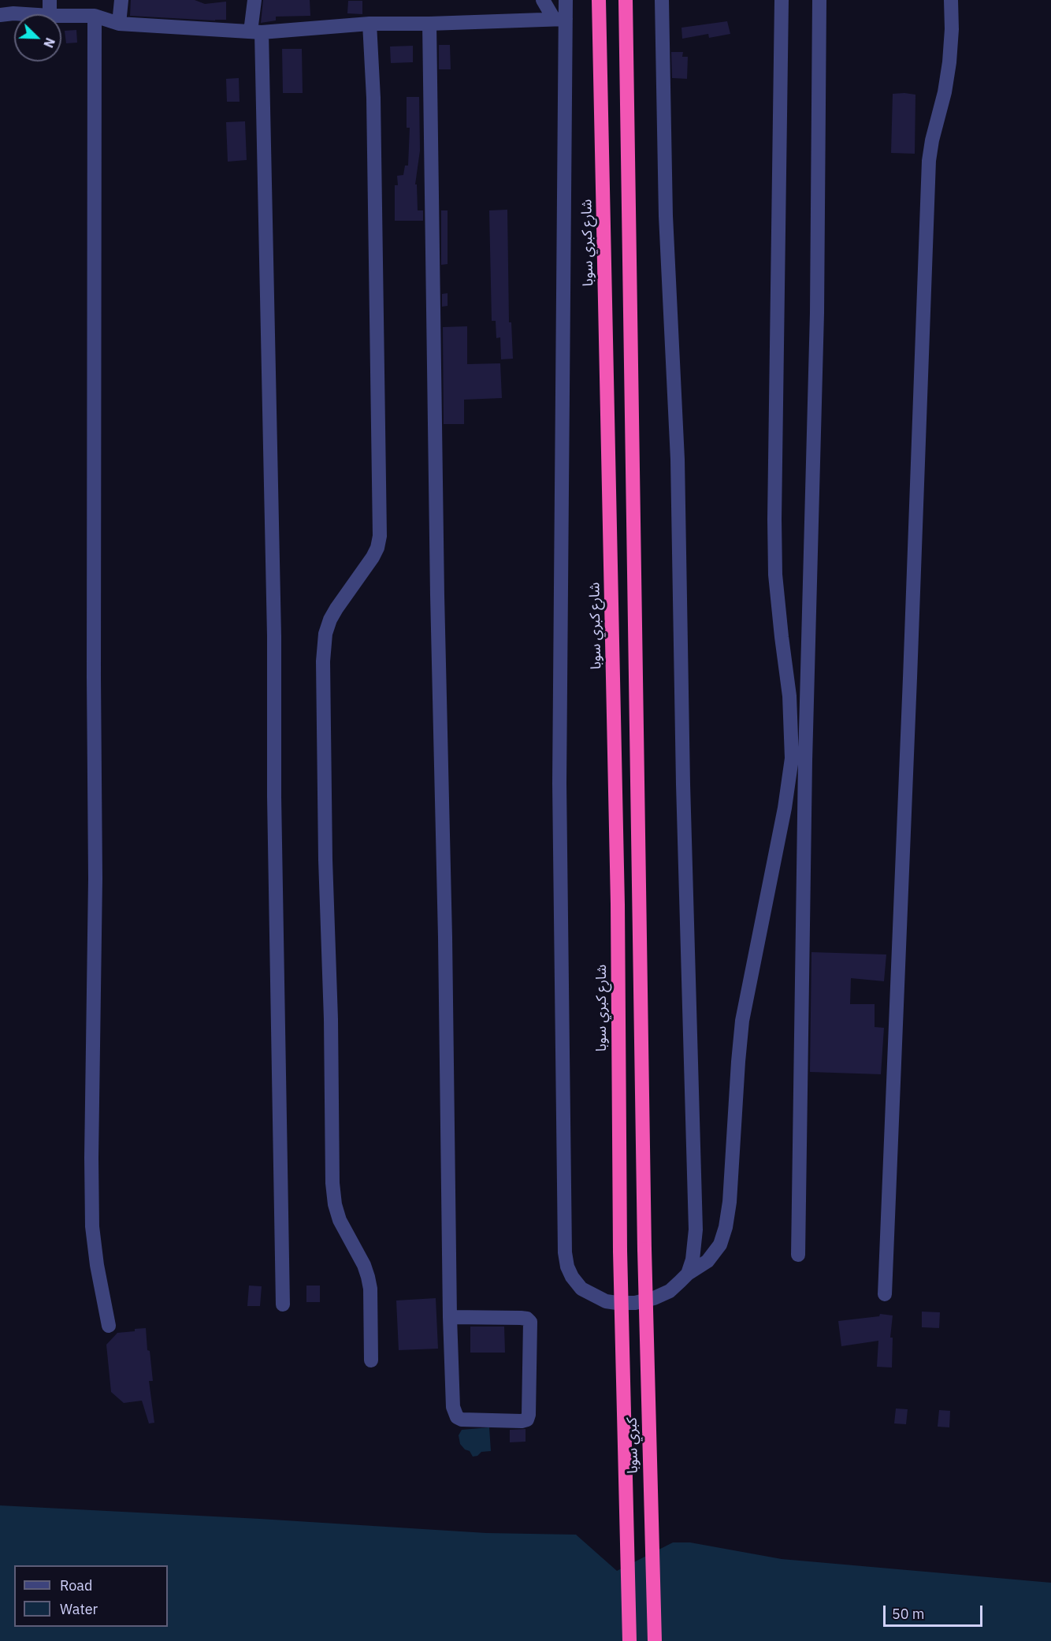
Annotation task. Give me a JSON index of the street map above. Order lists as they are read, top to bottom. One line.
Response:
{"streets":{"highway":["شارع كبري سوبا","كبري سوبا"]},"crossings":[["شارع كبري سوبا","كبري سوبا"]],"legend":["Road","Water"],"scale_bar":"50 m","north":"bottom right"}
